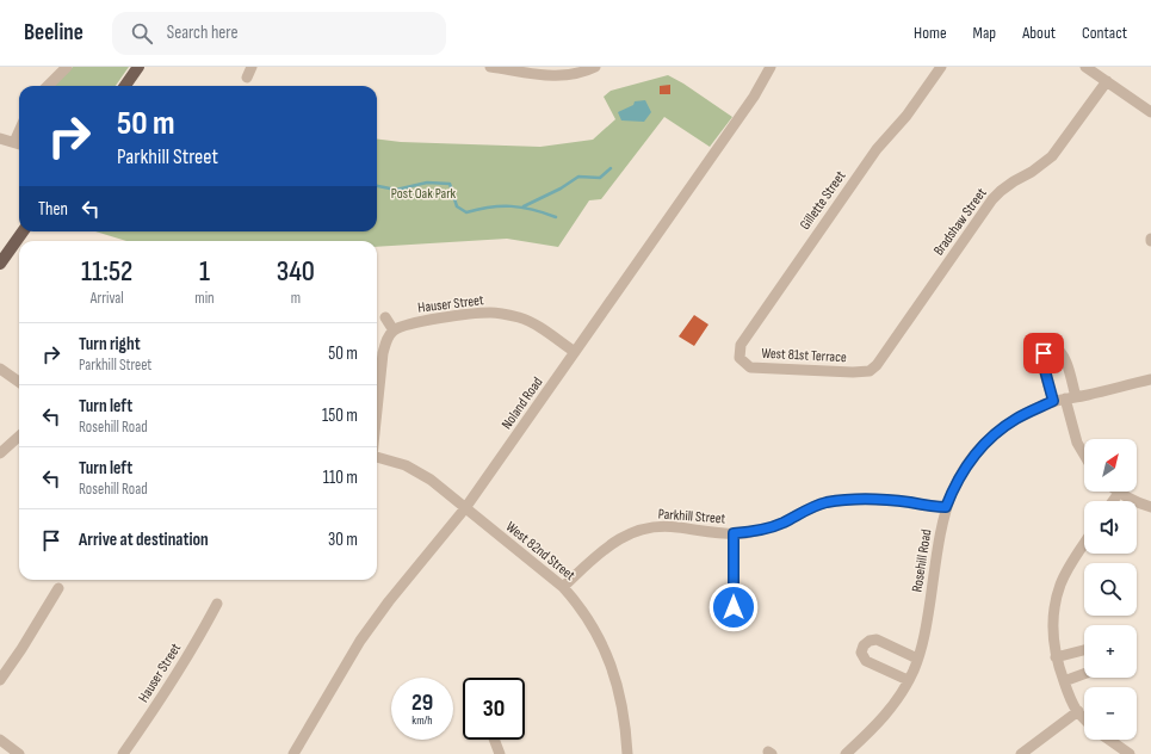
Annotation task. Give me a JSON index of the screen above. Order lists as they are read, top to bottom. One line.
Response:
{"streets":{"street":["Gillette Street","Bradshaw Street","Hauser Street","West 81st Terrace","Noland Road","Parkhill Street","West 82nd Street","Rosehill Road"]},"crossings":[["Gillette Street","West 81st Terrace"],["Bradshaw Street","West 81st Terrace"],["Hauser Street","Noland Road"],["Noland Road","West 82nd Street"],["Parkhill Street","West 82nd Street"],["Parkhill Street","Rosehill Road"]],"parks":["Post Oak Park"],"north":"top right","page":{"header":"Beeline","search":"Search here","nav":["Home","Map","About","Contact"],"turn":["50 m","Parkhill Street"],"then":"Then","eta":["11:52","Arrival","1","min","340","m"],"list":[{"name":"Turn right","note":"Parkhill Street","value":"50 m"},{"name":"Turn left","note":"Rosehill Road","value":"150 m"},{"name":"Turn left","note":"Rosehill Road","value":"110 m"},{"name":"Arrive at destination","value":"30 m"}],"map_buttons":["+","−"],"speed":"29 km/h","limit":"30"}}
